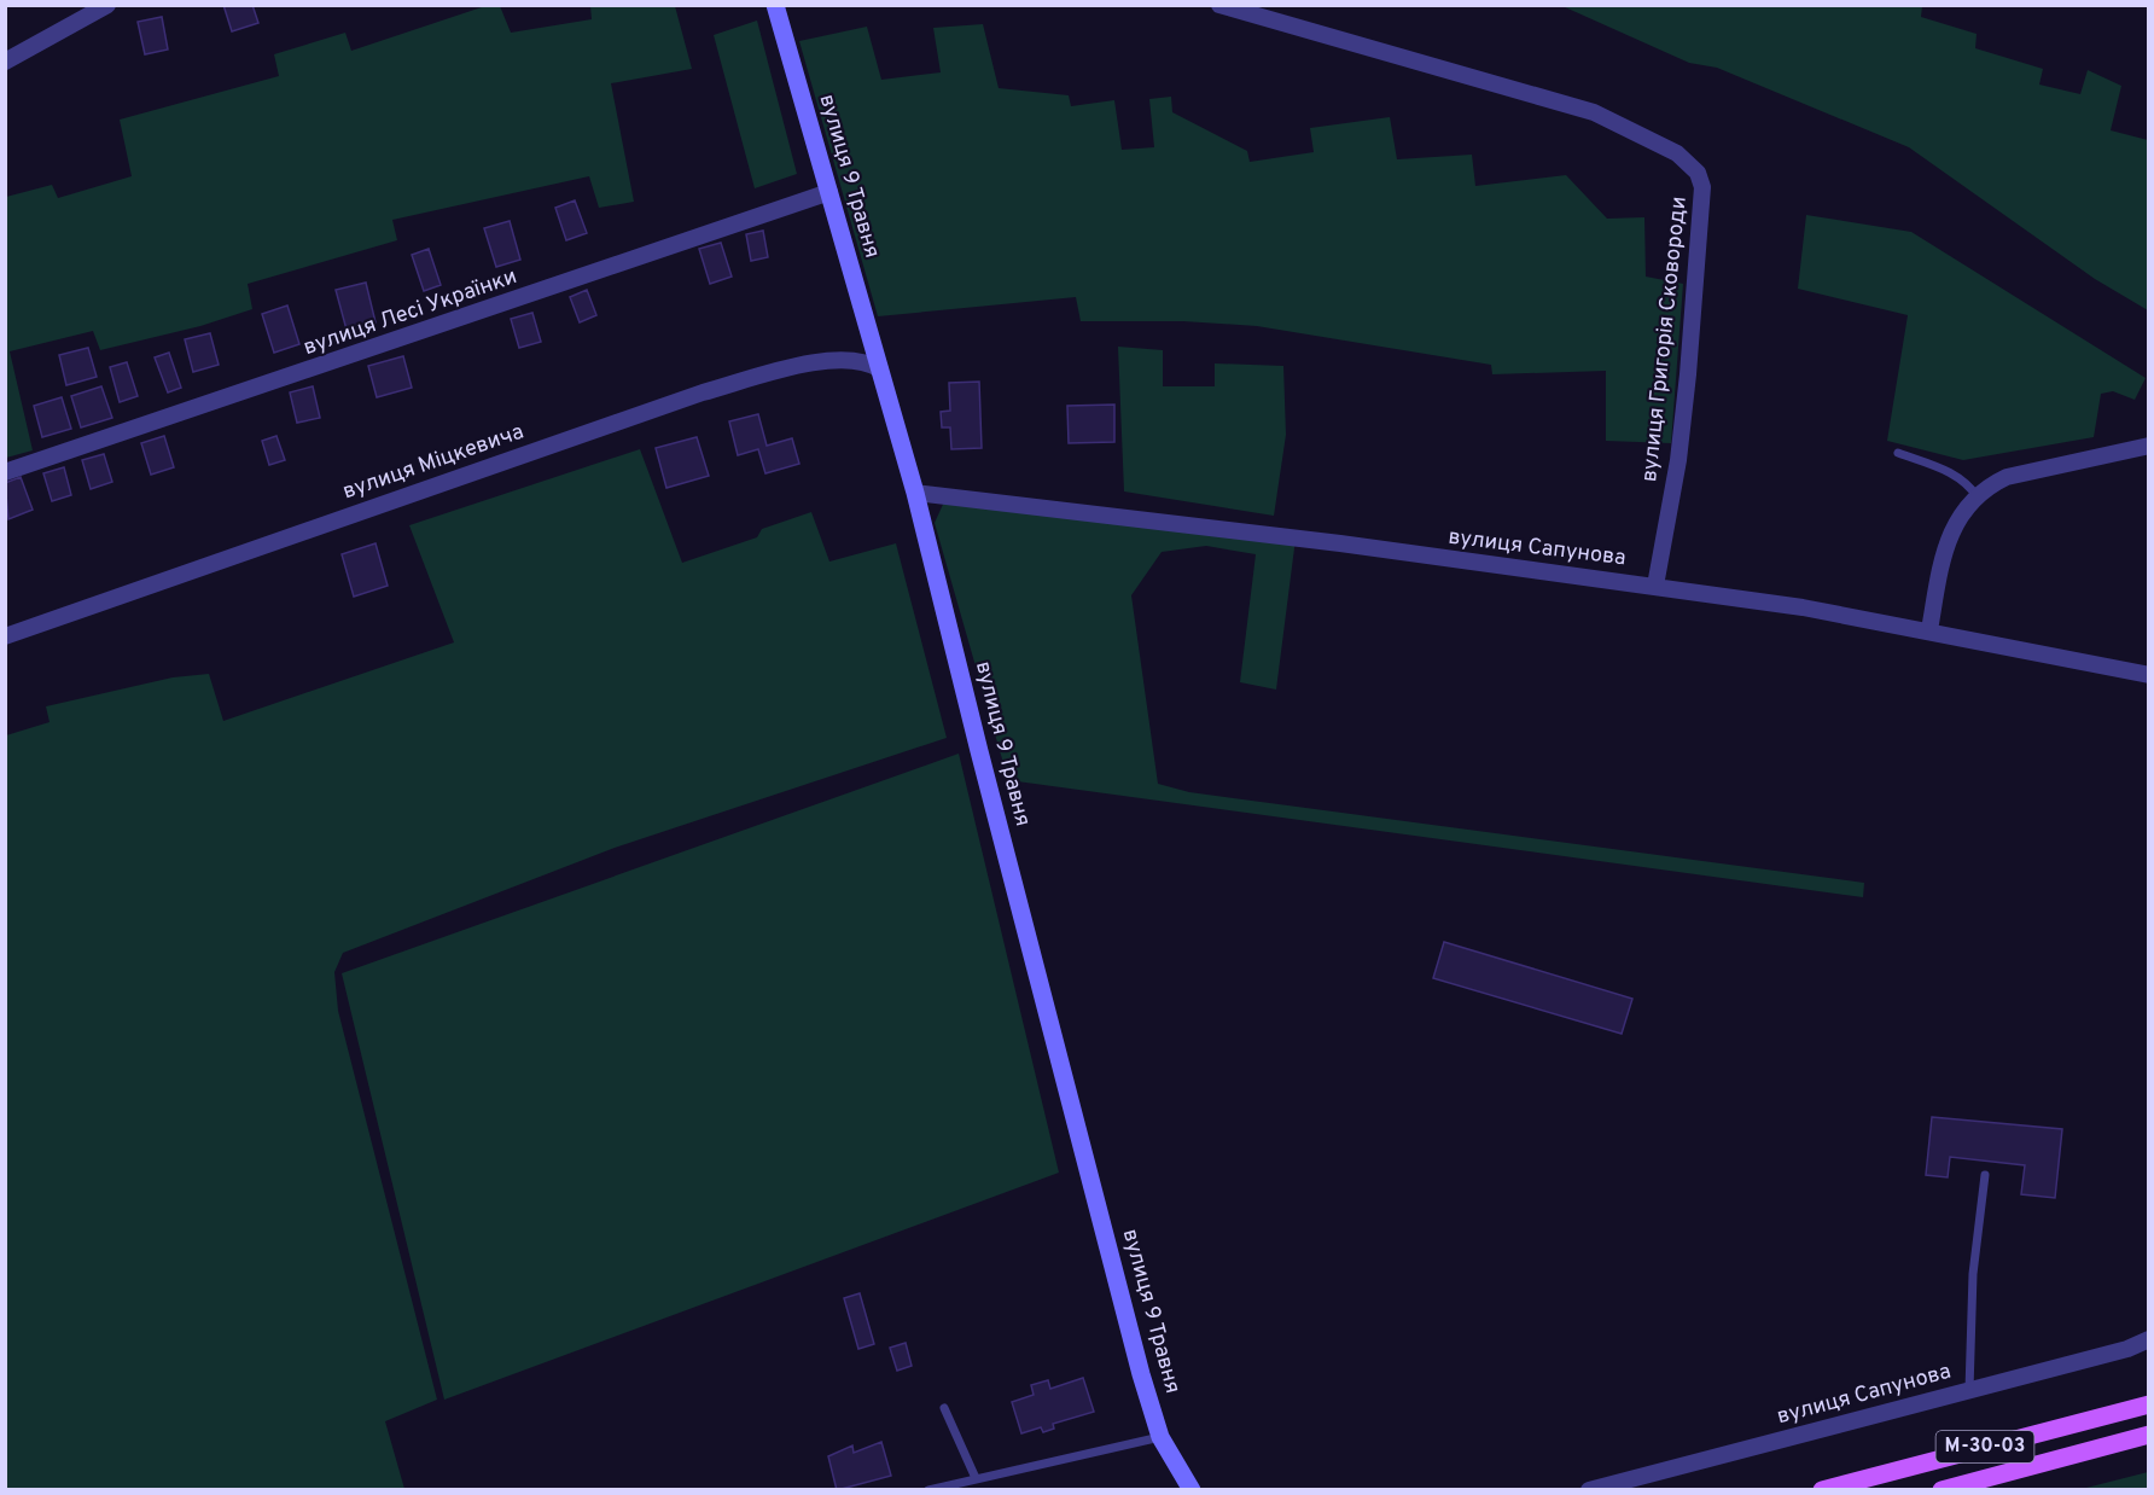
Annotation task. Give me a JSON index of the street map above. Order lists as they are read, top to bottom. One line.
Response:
{"streets":{"main road":["М-30-03"],"street":["вулиця 9 Травня","вулиця Лесі Українки","вулиця Григорія Сковороди","вулиця Міцкевича","вулиця Сапунова"]},"crossings":[["вулиця 9 Травня","вулиця Лесі Українки"],["вулиця 9 Травня","вулиця Міцкевича"],["вулиця 9 Травня","вулиця Сапунова"],["вулиця Григорія Сковороди","вулиця Сапунова"]]}
